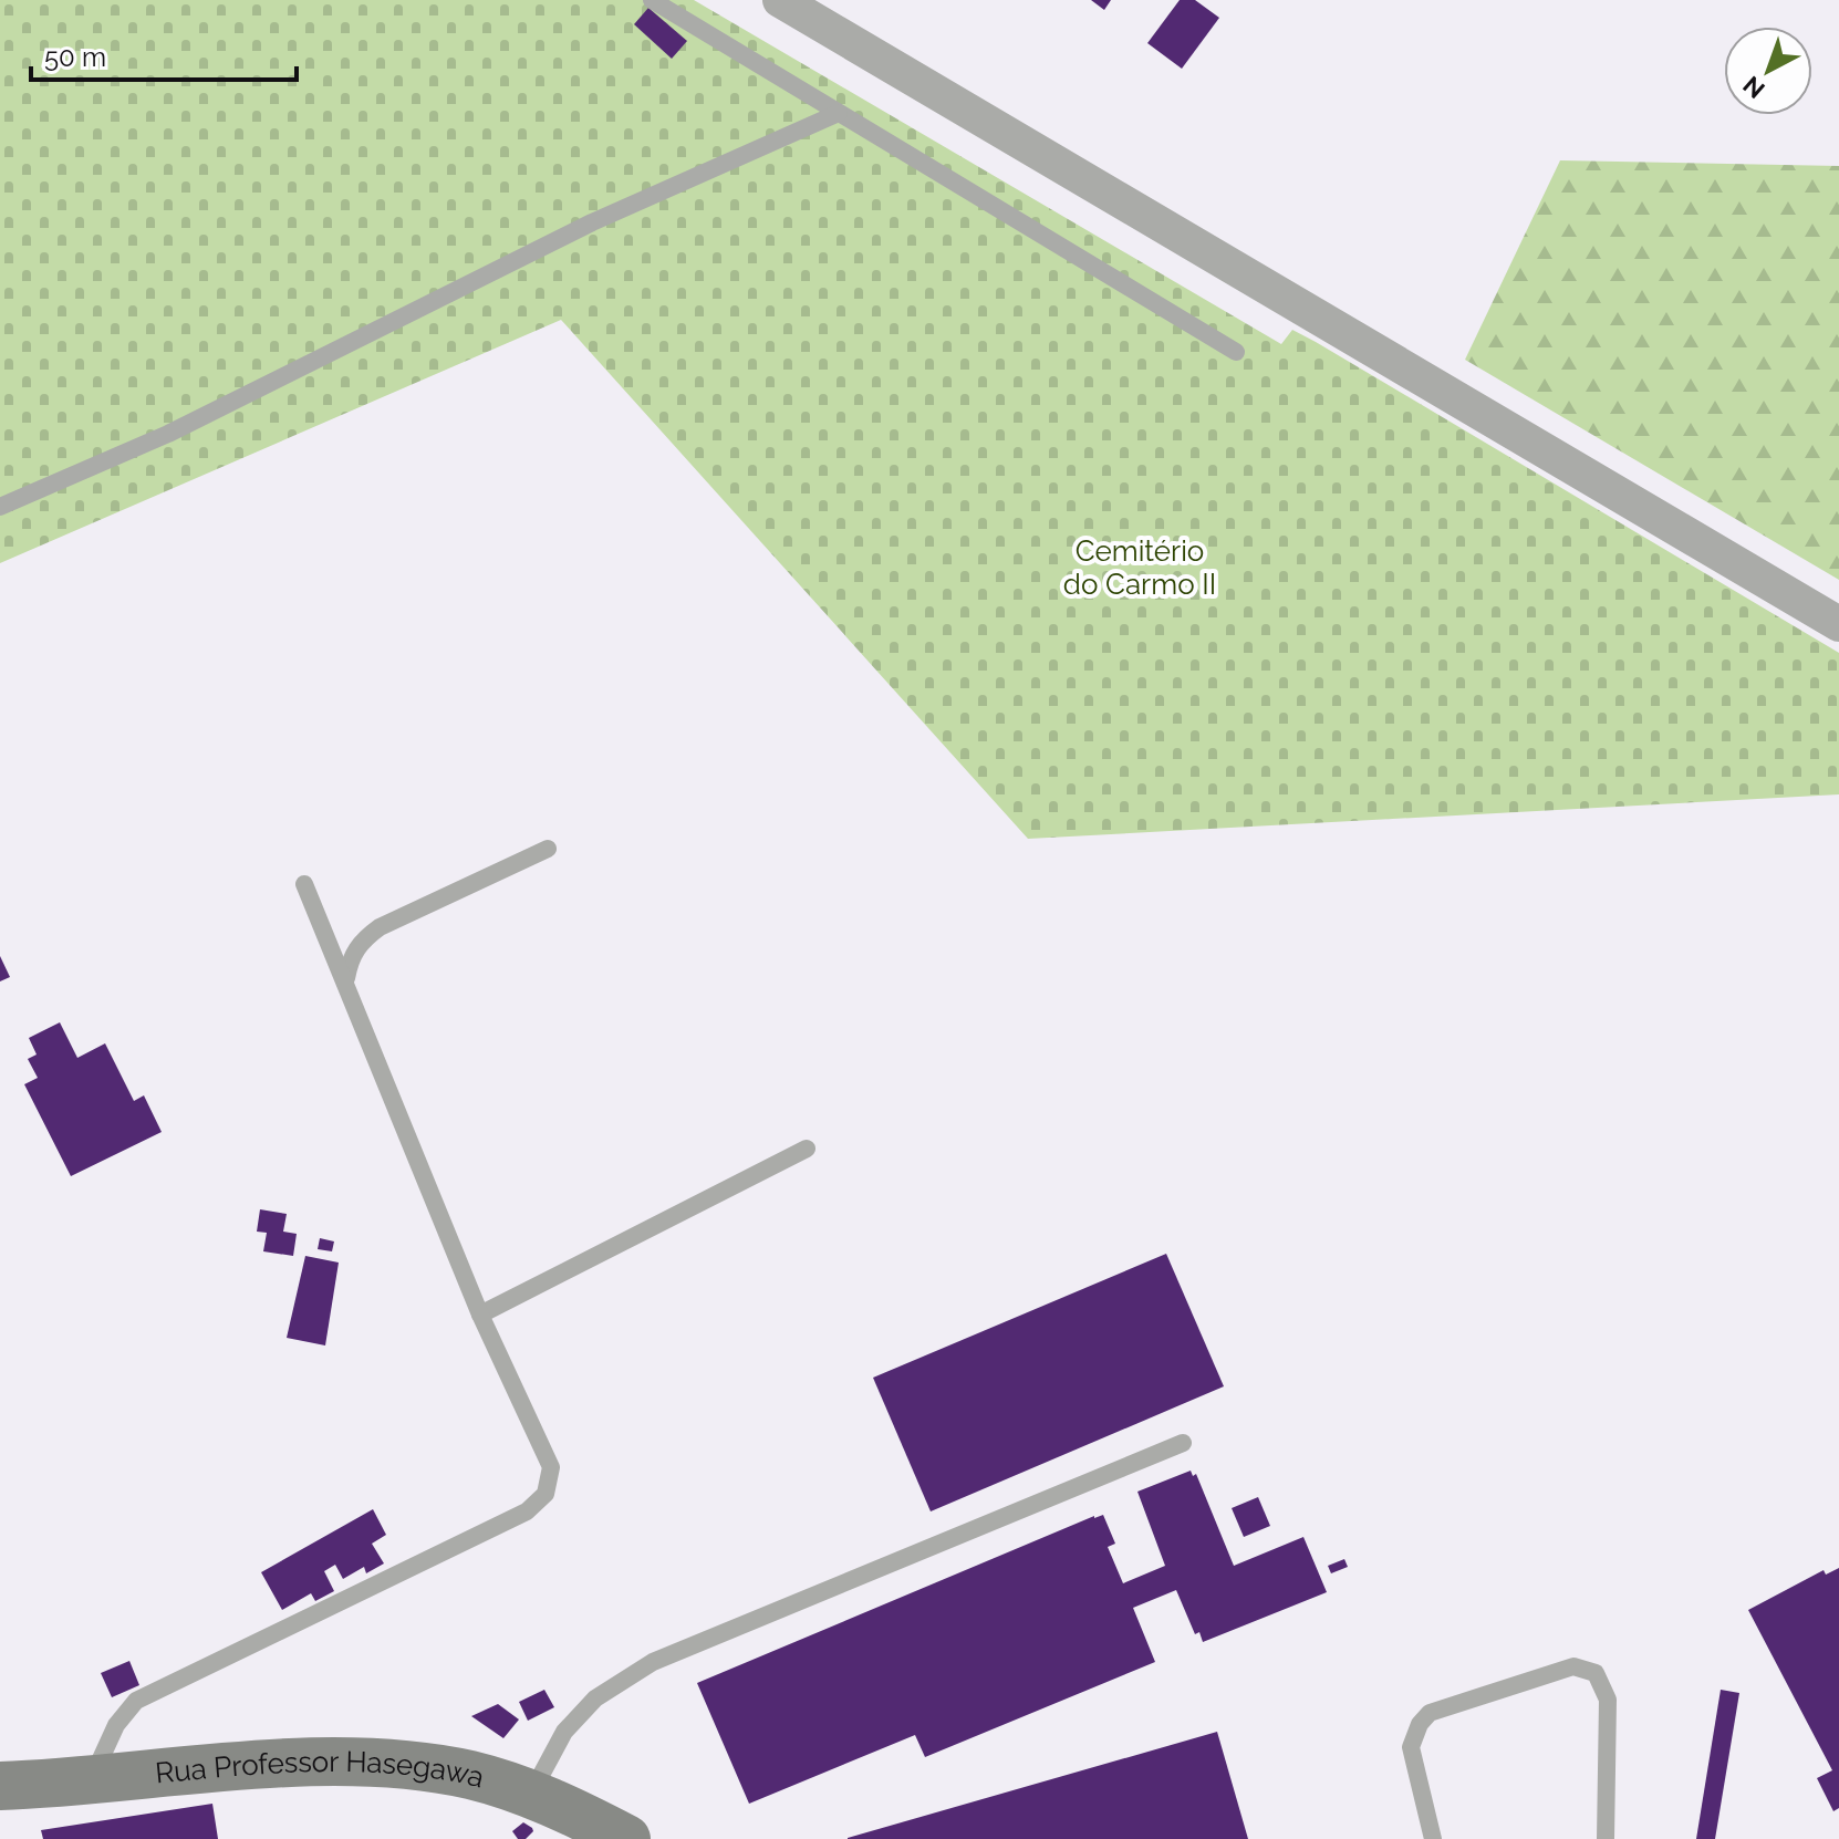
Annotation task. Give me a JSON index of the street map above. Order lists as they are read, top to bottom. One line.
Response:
{"streets":{"main road":["Rua Professor Hasegawa"]},"parks":["Cemitério do Carmo II"],"scale_bar":"50 m","north":"bottom left"}
